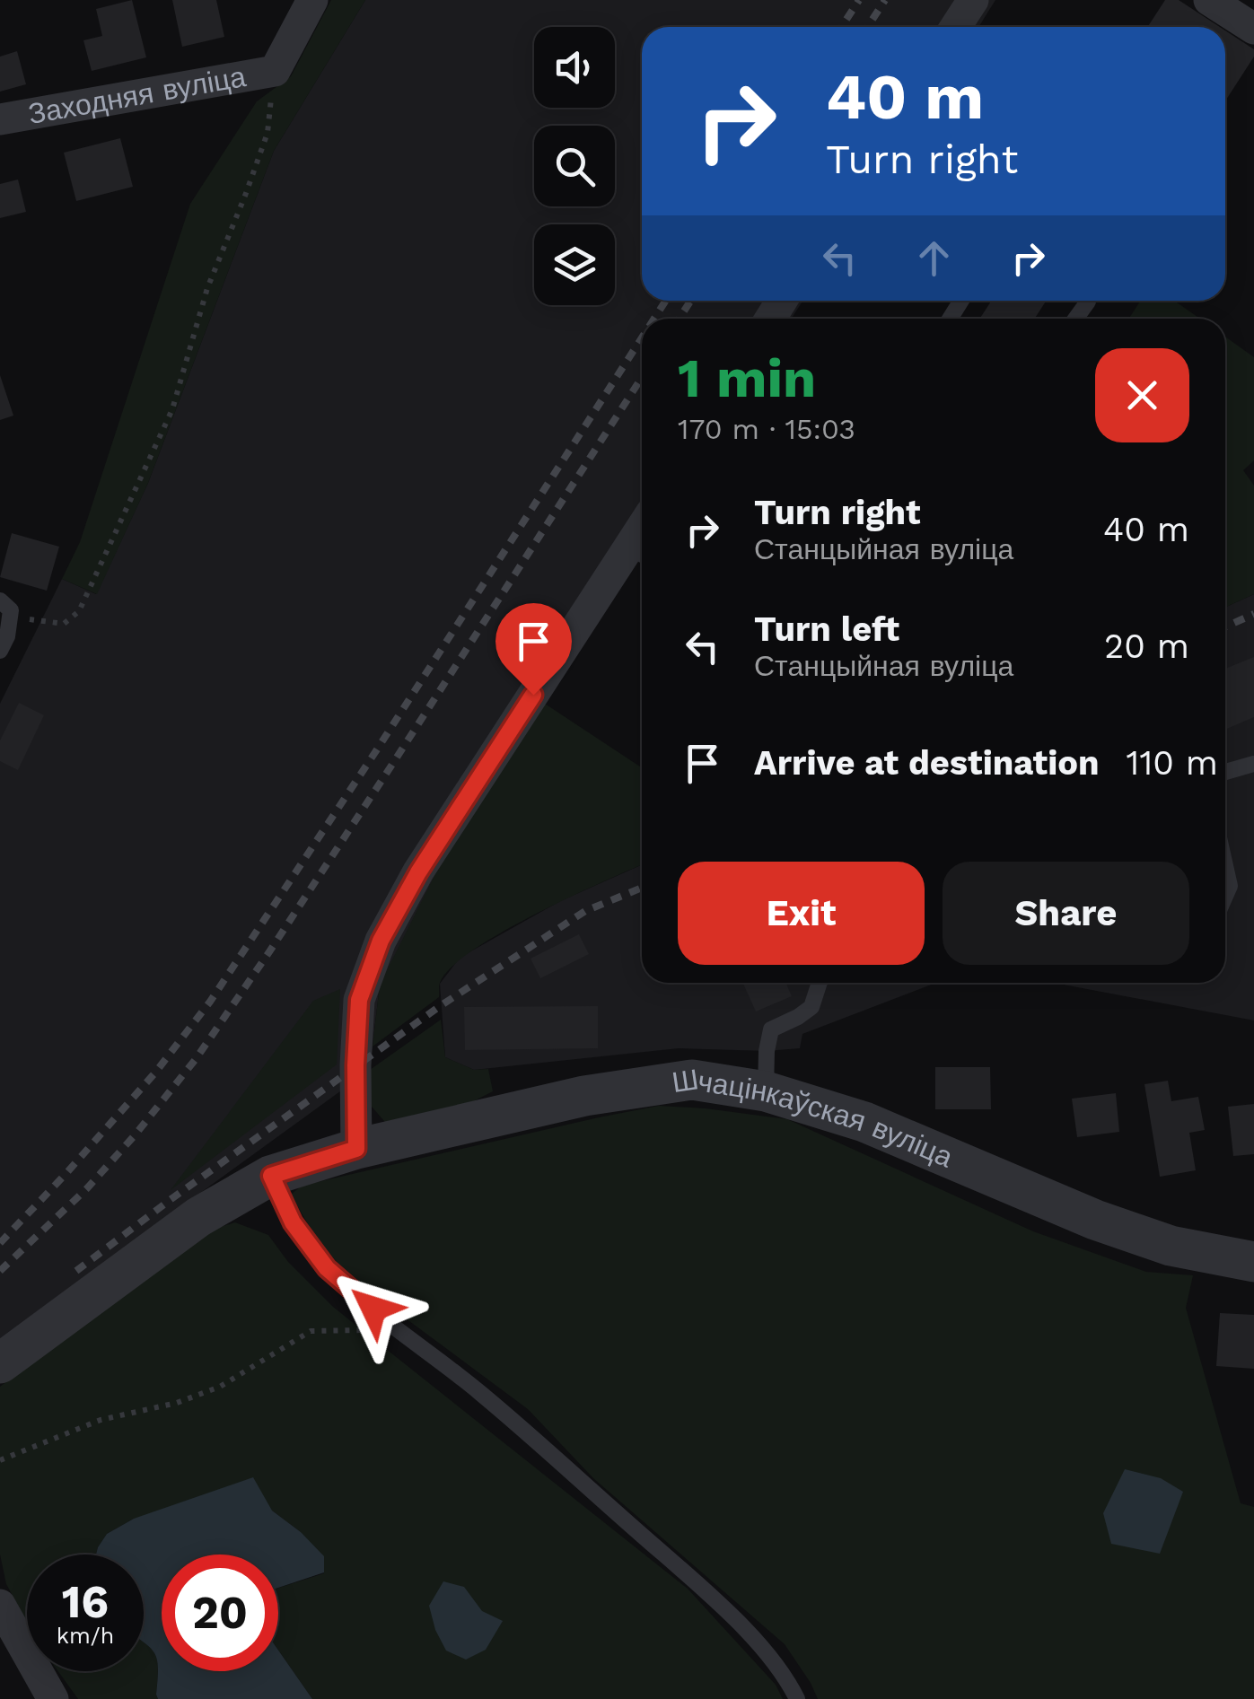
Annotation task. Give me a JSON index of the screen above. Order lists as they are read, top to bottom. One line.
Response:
{"streets":{"street":["Заходняя вуліца","Шчацінкаўская вуліца"]},"page":{"turn":["40 m","Turn right"],"heading":["1 min","170 m · 15:03"],"list":[{"name":"Turn right","note":"Станцыйная вуліца","value":"40 m"},{"name":"Turn left","note":"Станцыйная вуліца","value":"20 m"},{"name":"Arrive at destination","value":"110 m"}],"buttons":["Exit","Share"],"speed":"16 km/h","limit":"20"}}
